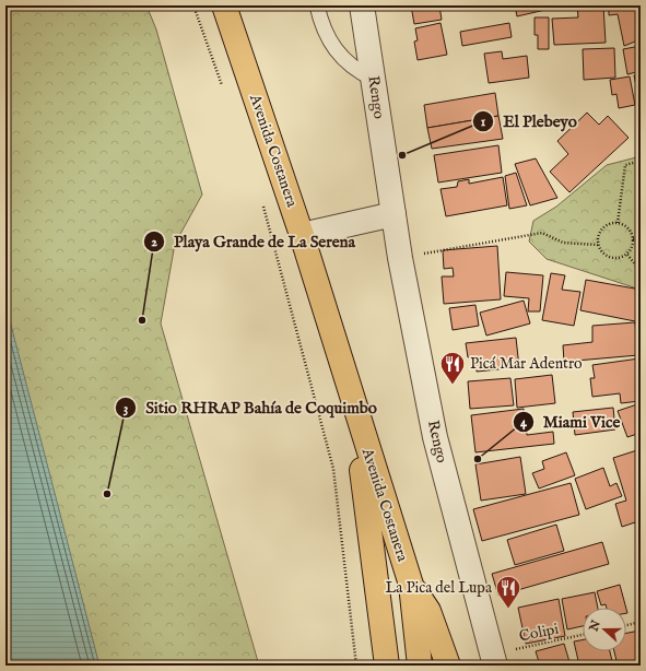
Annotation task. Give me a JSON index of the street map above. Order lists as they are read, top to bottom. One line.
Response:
{"streets":{"main road":["Avenida Costanera"],"street":["Rengo"],"path":["Colipi"]},"crossings":[["Rengo","Colipi"]],"places":{"other":["El Plebeyo","Playa Grande de La Serena","Miami Vice","Sitio RHRAP Bahía de Coquimbo"],"restaurant":["Picá Mar Adentro","La Pica del Lupa"]},"north":"left"}
